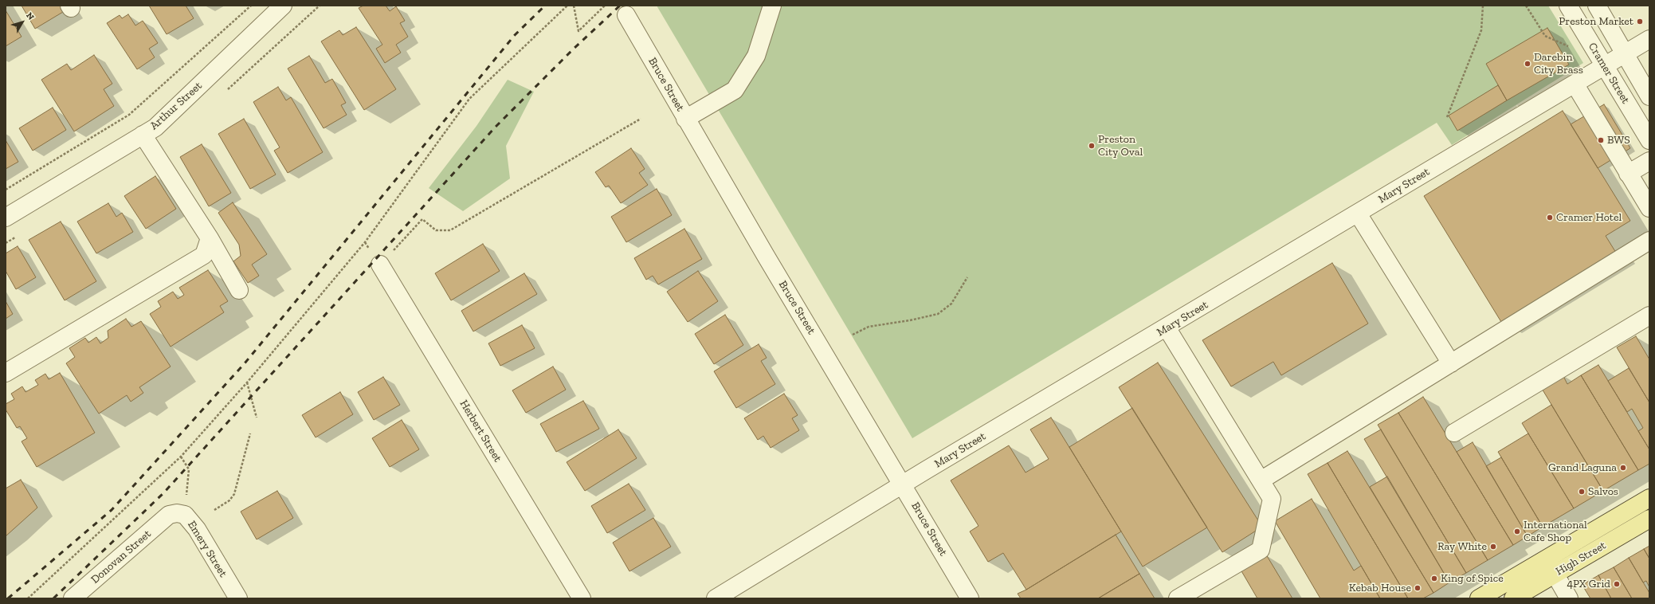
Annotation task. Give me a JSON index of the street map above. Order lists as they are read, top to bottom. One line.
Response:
{"streets":{"main road":["High Street"],"street":["Cramer Street","Bruce Street","Arthur Street","Mary Street","Herbert Street","Emery Street","Donovan Street"]},"crossings":[["Cramer Street","Mary Street"],["Bruce Street","Mary Street"],["Emery Street","Donovan Street"]],"places":["Preston Market","Darebin City Brass","BWS","Preston City Oval","Cramer Hotel","Grand Laguna","Salvos","International Cafe Shop","Ray White","King of Spice","4PX Grid","Kebab House"],"north":"top right"}
